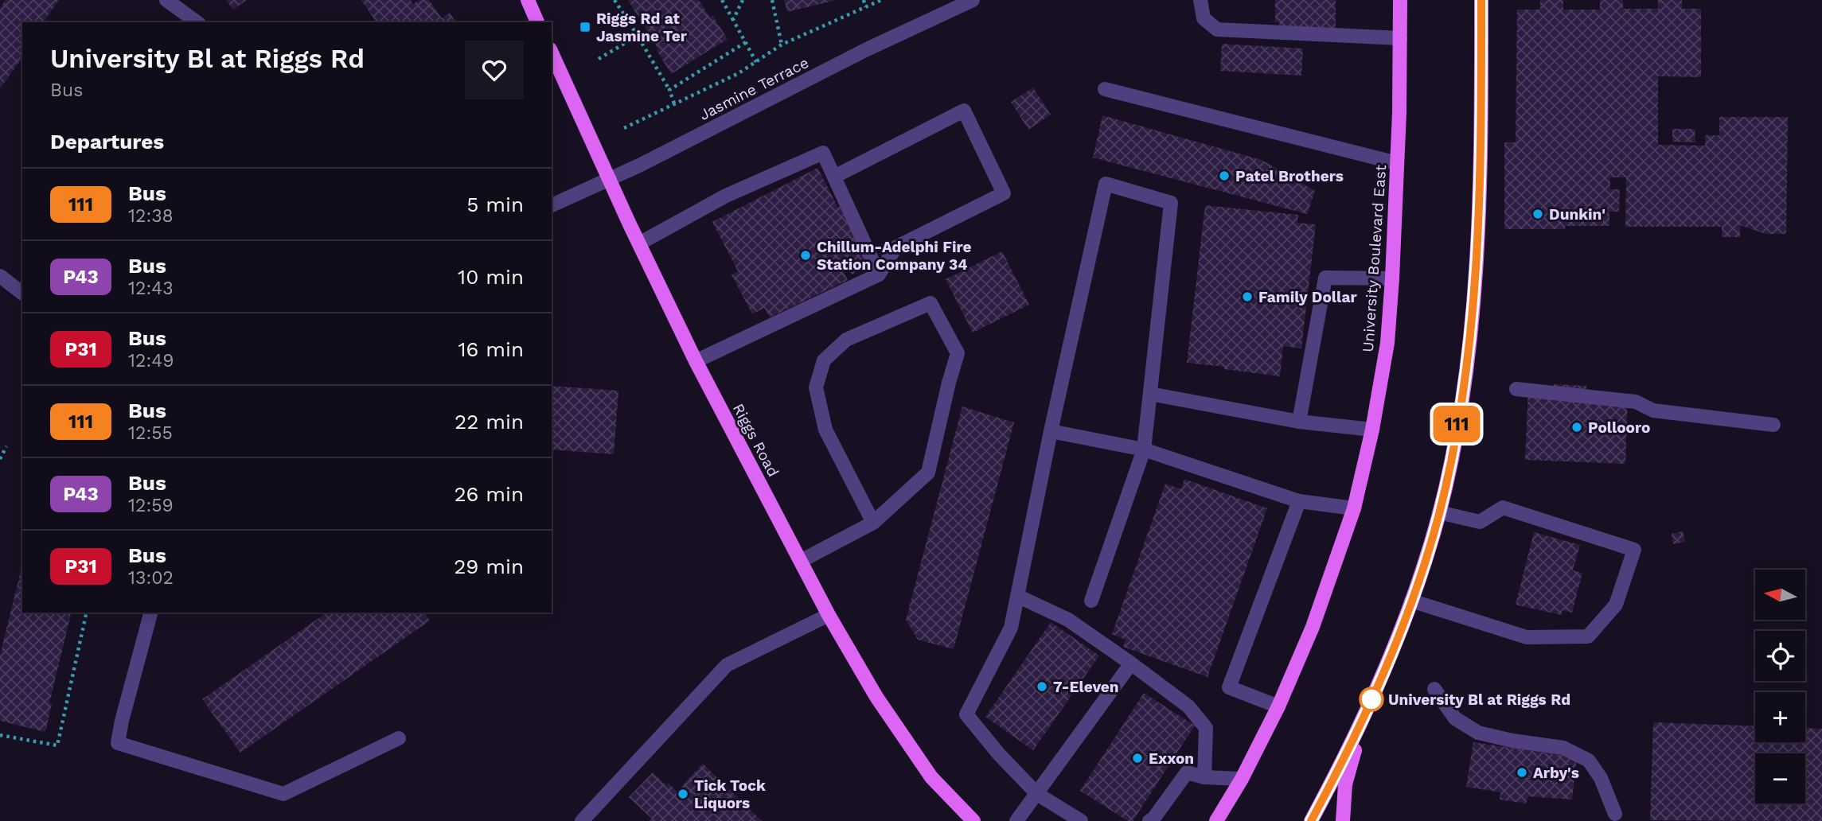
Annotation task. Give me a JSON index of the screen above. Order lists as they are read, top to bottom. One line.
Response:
{"streets":{"main road":["University Boulevard East","Riggs Road"],"street":["Jasmine Terrace"]},"crossings":[["Jasmine Terrace","Riggs Road"]],"places":{"transit":["Riggs Rd at Jasmine Ter"],"other":["Patel Brothers","Dunkin'","Chillum-Adelphi Fire Station Company 34","Family Dollar","Pollooro","7-Eleven","University Bl at Riggs Rd","Exxon","Arby's","Tick Tock Liquors"]},"lines":["bus line 111"],"north":"left","page":{"on_map":"111","heading":[["University Bl at Riggs Rd","Bus"],"Departures"],"list":[{"mark":"111","name":"Bus","note":"12:38","value":"5 min"},{"mark":"P43","name":"Bus","note":"12:43","value":"10 min"},{"mark":"P31","name":"Bus","note":"12:49","value":"16 min"},{"mark":"111","name":"Bus","note":"12:55","value":"22 min"},{"mark":"P43","name":"Bus","note":"12:59","value":"26 min"},{"mark":"P31","name":"Bus","note":"13:02","value":"29 min"}],"map_buttons":["+","−"]}}
